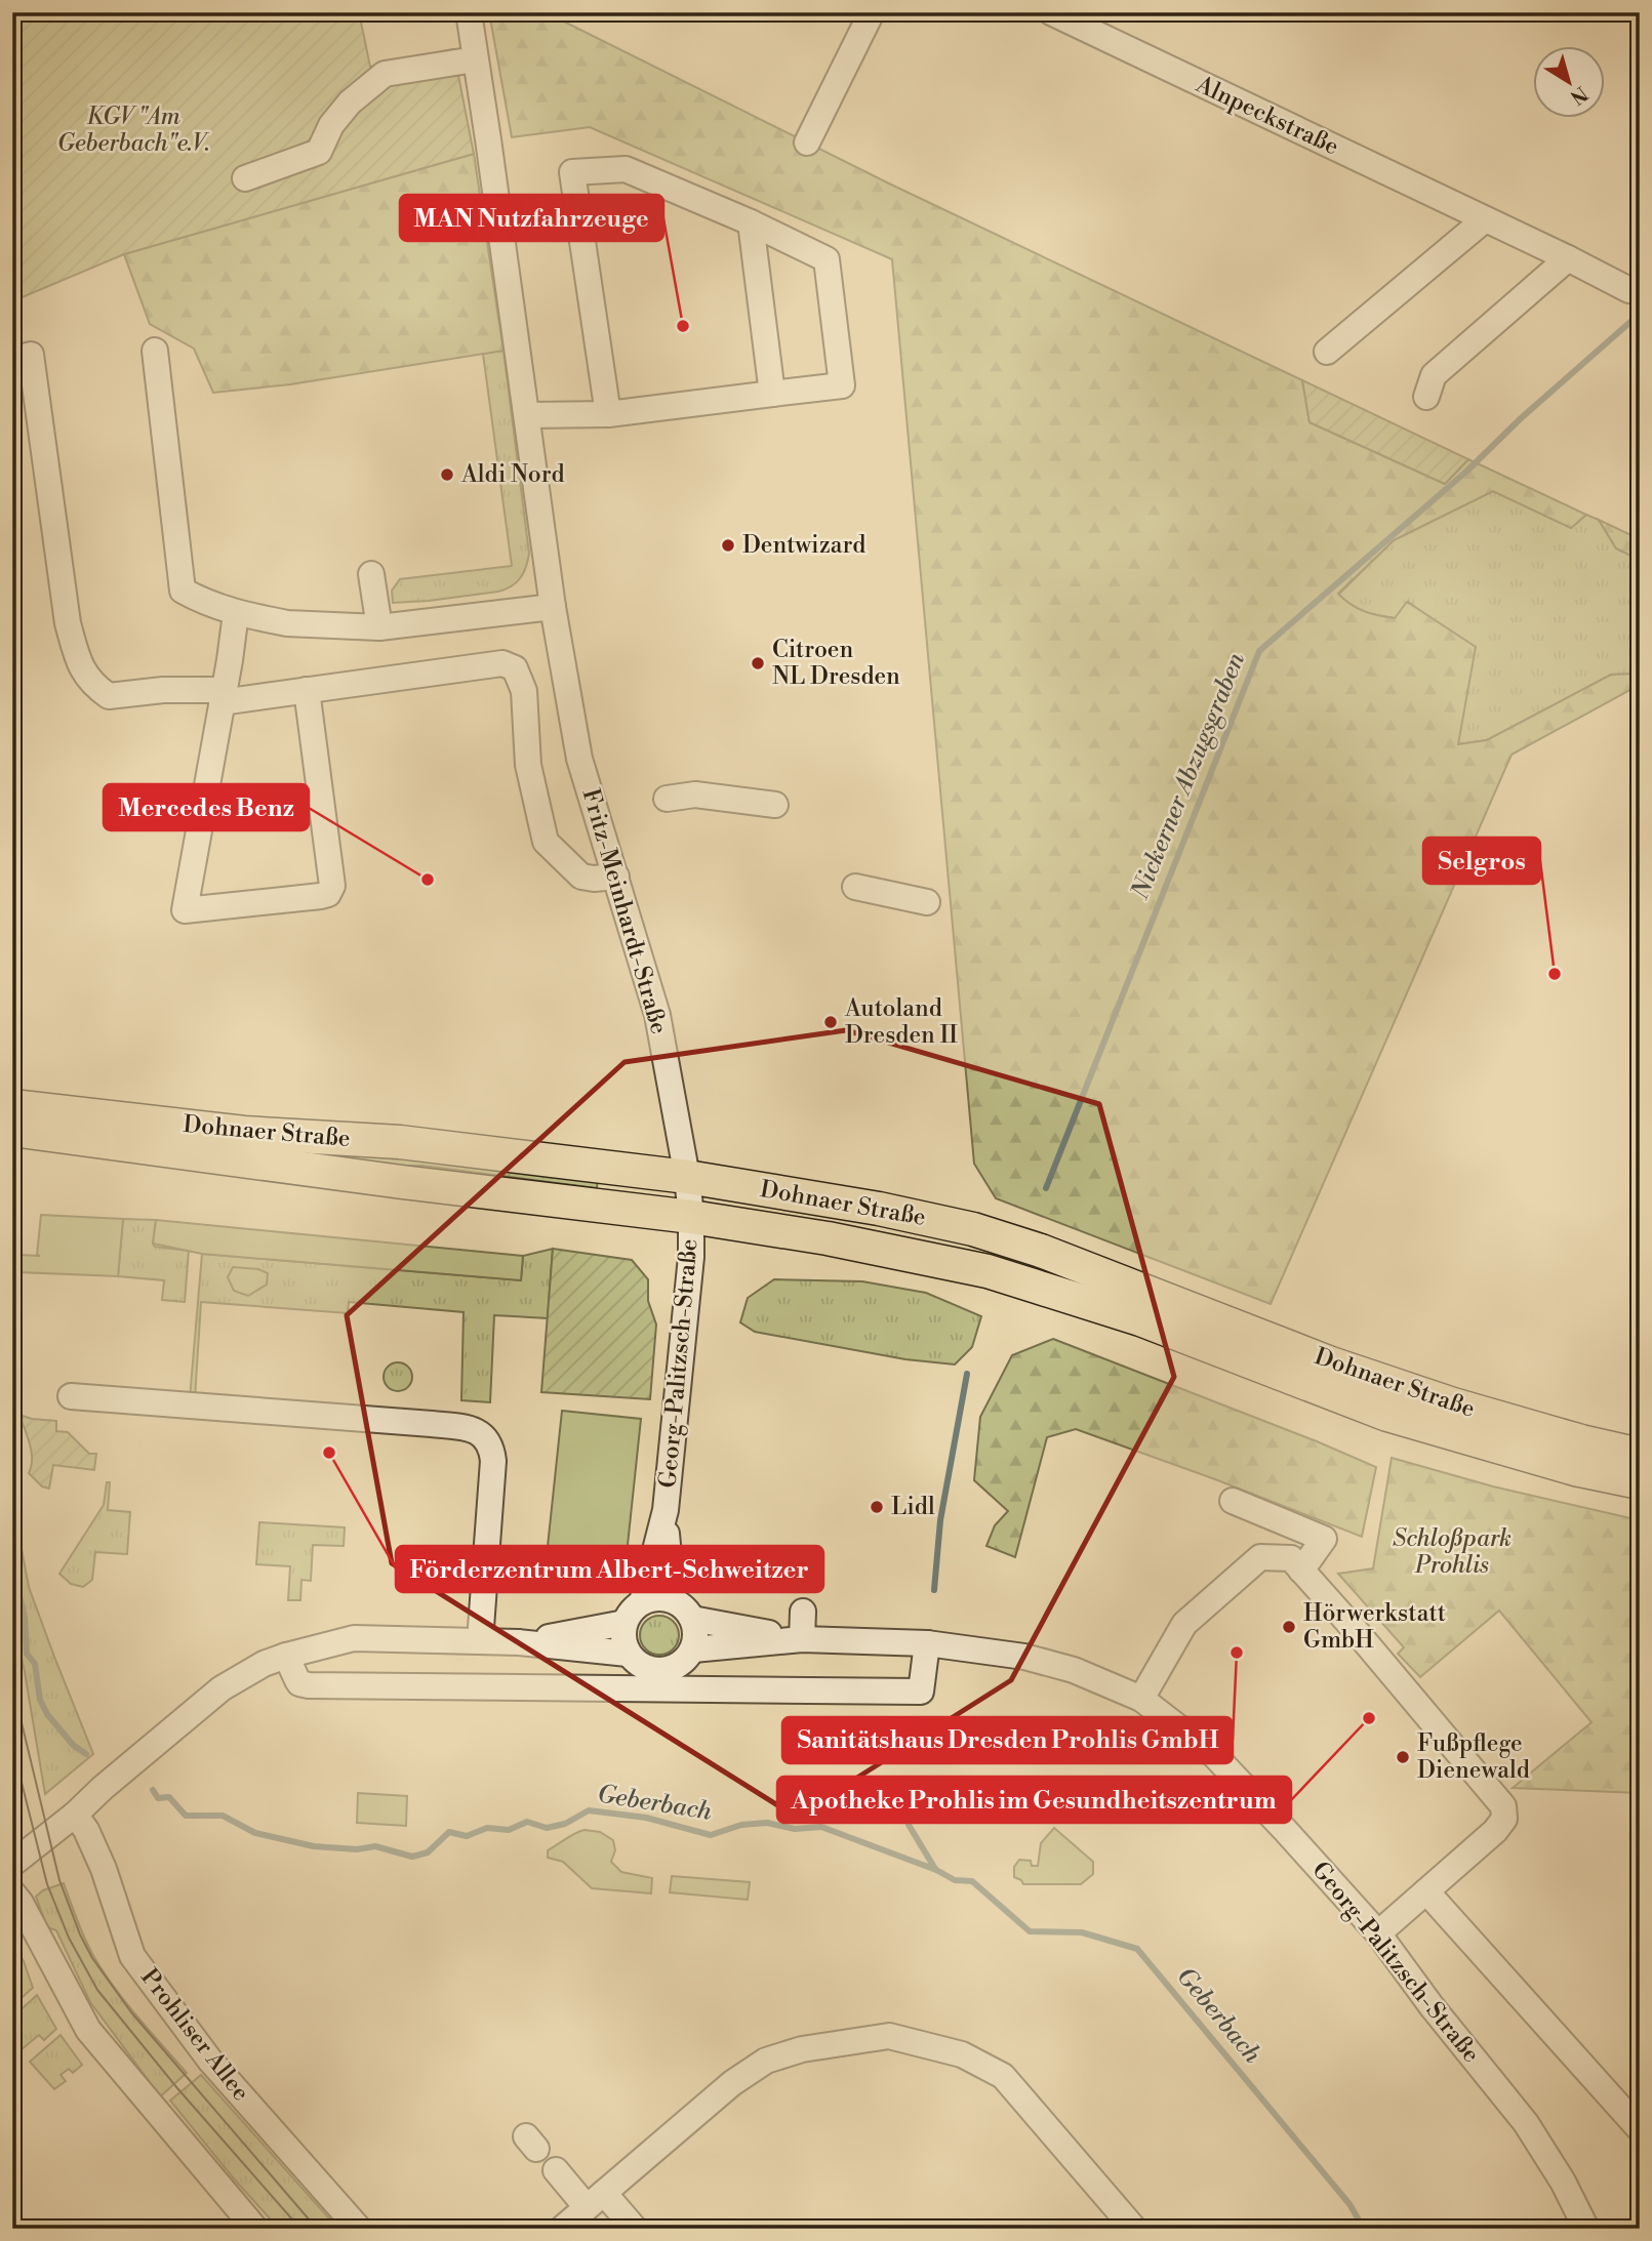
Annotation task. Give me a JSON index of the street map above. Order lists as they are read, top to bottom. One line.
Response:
{"streets":{"main road":["Dohnaer Straße"],"street":["Alnpeckstraße","Fritz-Meinhardt-Straße","Georg-Palitzsch-Straße","Prohliser Allee"]},"crossings":[["Fritz-Meinhardt-Straße","Dohnaer Straße"],["Fritz-Meinhardt-Straße","Georg-Palitzsch-Straße"],["Dohnaer Straße","Georg-Palitzsch-Straße"]],"water":["Nickerner Abzugsgraben","Geberbach"],"parks":["KGV \"Am Geberbach\"e.V.","Schloßpark Prohlis"],"places":["MAN Nutzfahrzeuge","Aldi Nord","Dentwizard","Citroen NL Dresden","Mercedes Benz","Selgros","Autoland Dresden II","Förderzentrum Albert-Schweitzer","Lidl","Hörwerkstatt GmbH","Sanitätshaus Dresden Prohlis GmbH","Apotheke Prohlis im Gesundheitszentrum","Fußpflege Dienewald"],"north":"bottom right"}
